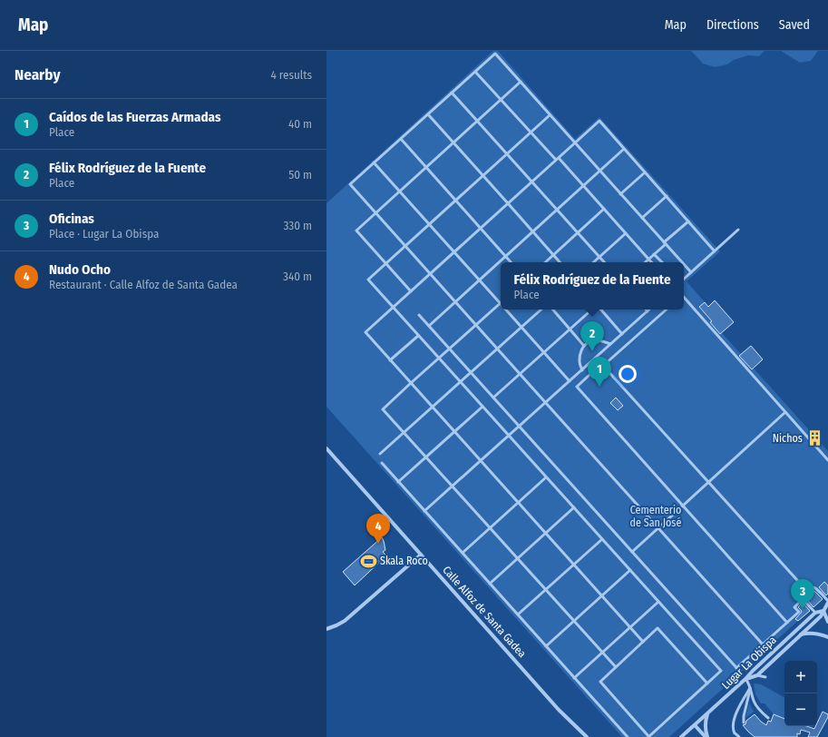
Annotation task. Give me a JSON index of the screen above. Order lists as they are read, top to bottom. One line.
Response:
{"streets":{"street":["Calle Alfoz de Santa Gadea","Lugar La Obispa"]},"parks":["Cementerio de San José"],"places":{"building":["Nichos"],"sports":["Skala Roco"]},"page":{"header":"Map","nav":["Map","Directions","Saved"],"heading":["Nearby","4 results"],"list":[{"mark":"1","name":"Caídos de las Fuerzas Armadas","note":"Place","value":"40 m"},{"mark":"2","name":"Félix Rodríguez de la Fuente","note":"Place","value":"50 m"},{"mark":"3","name":"Oficinas","note":"Place · Lugar La Obispa","value":"330 m"},{"mark":"4","name":"Nudo Ocho","note":"Restaurant · Calle Alfoz de Santa Gadea","value":"340 m"}],"popup":["Félix Rodríguez de la Fuente","Place"],"pins":["2","1","4","3"],"map_buttons":["+","−"]}}
